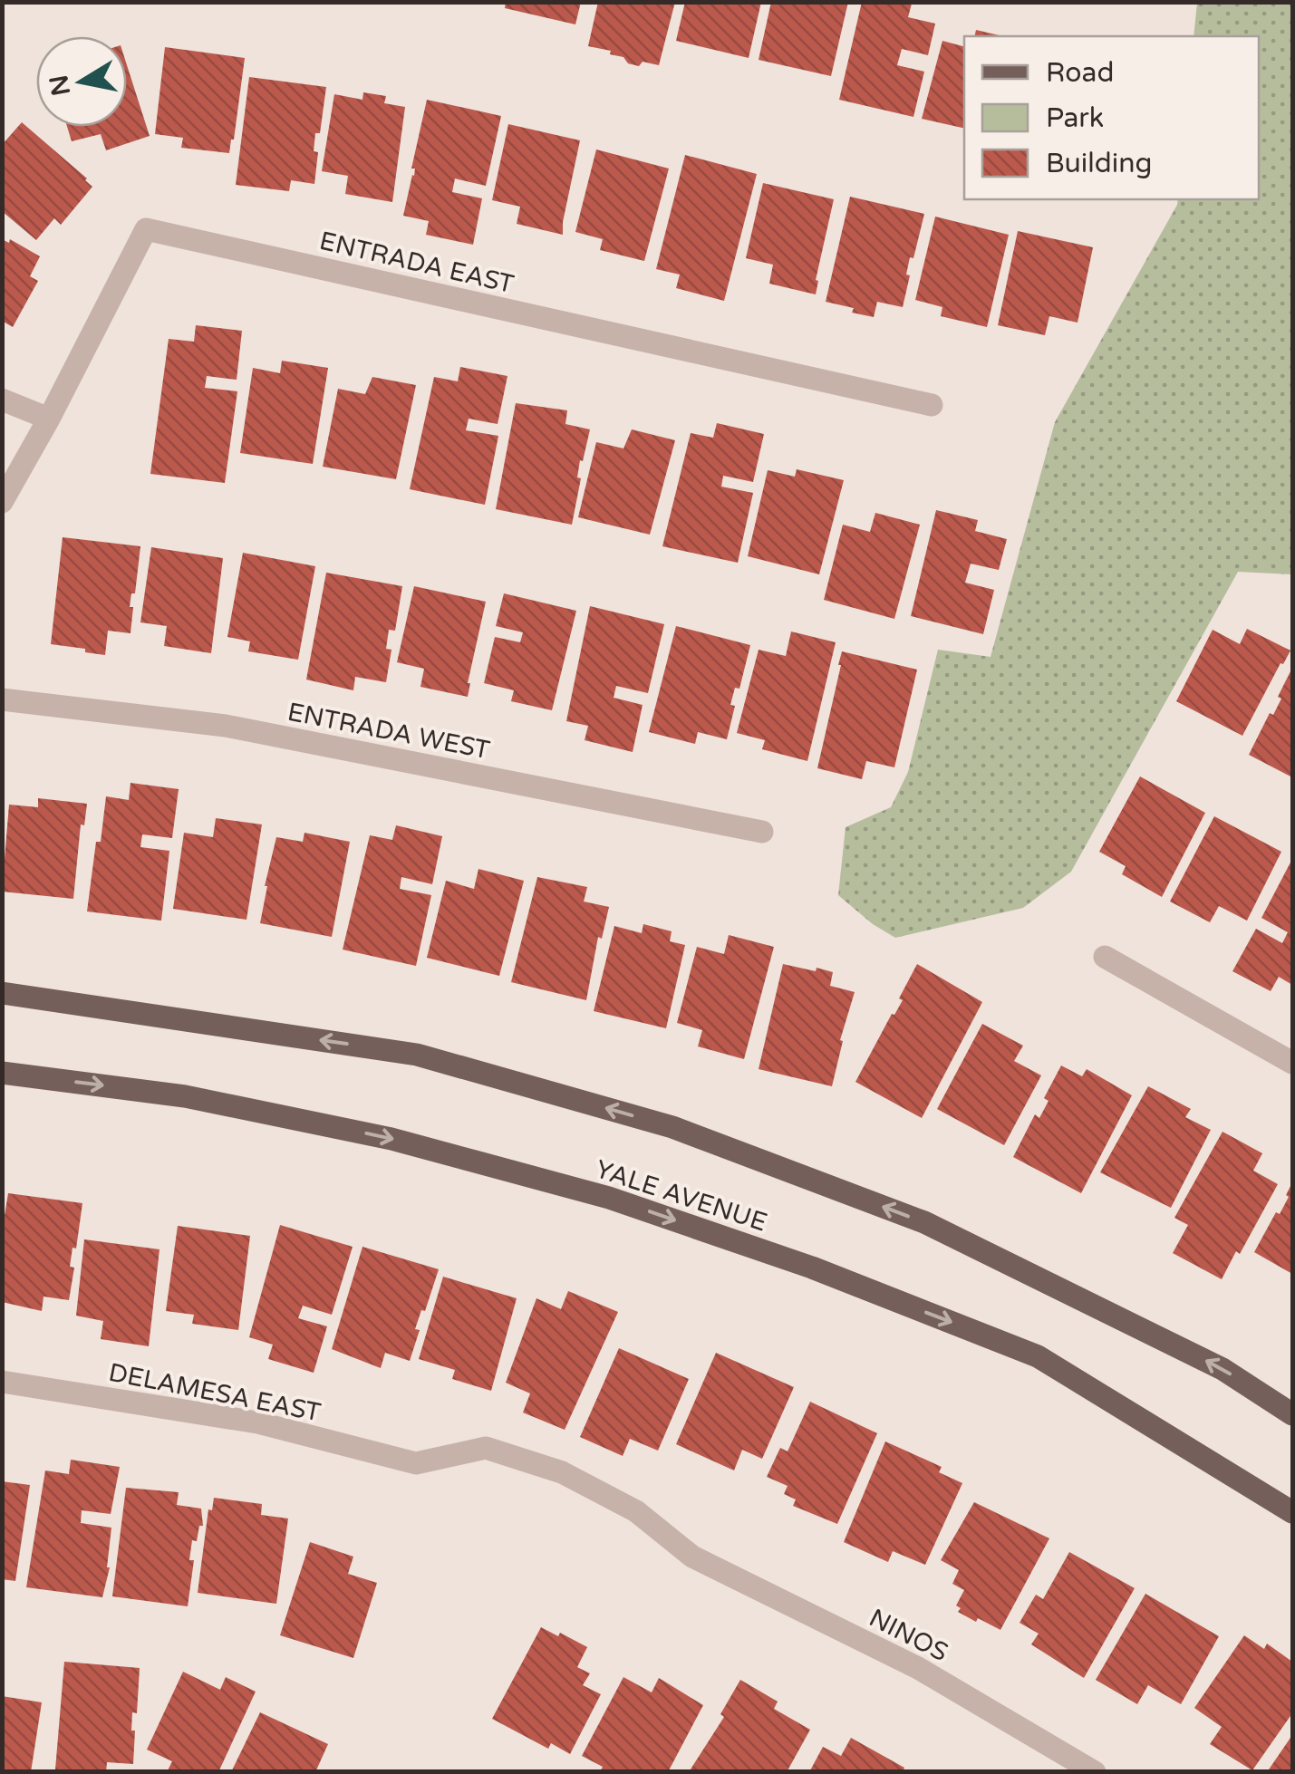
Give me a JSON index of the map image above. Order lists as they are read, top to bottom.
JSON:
{
  "streets": {
    "main road": ["YALE AVENUE"],
    "street": [
      "ENTRADA EAST",
      "ENTRADA WEST",
      "DELAMESA EAST",
      "NINOS"
    ]
  },
  "crossings": [
    ["DELAMESA EAST", "NINOS"]
  ],
  "legend": ["Road", "Park", "Building"],
  "north": "left"
}
